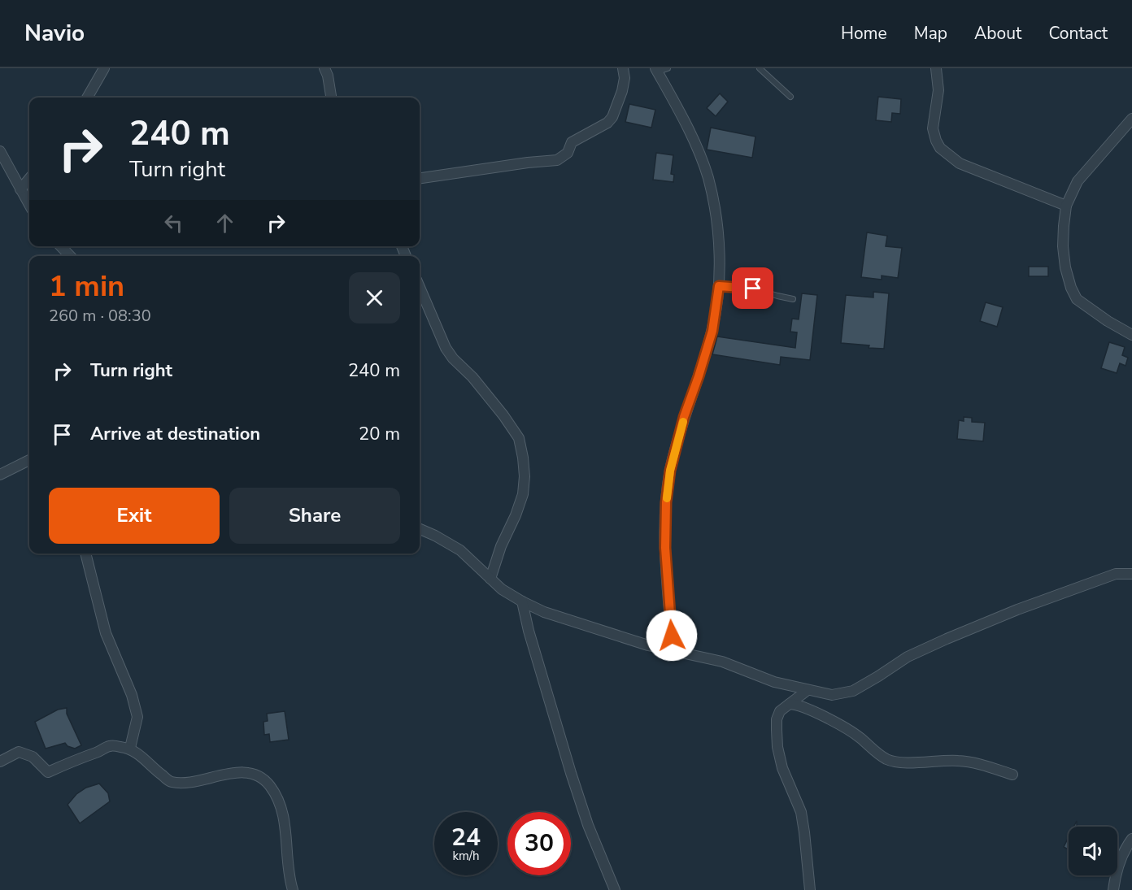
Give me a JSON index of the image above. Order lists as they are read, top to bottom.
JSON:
{
  "page": {
    "header": "Navio",
    "nav": [
      "Home",
      "Map",
      "About",
      "Contact"
    ],
    "turn": ["240 m", "Turn right"],
    "heading": ["1 min", "260 m · 08:30"],
    "list": [
      {
        "name": "Turn right",
        "value": "240 m"
      },
      {
        "name": "Arrive at destination",
        "value": "20 m"
      }
    ],
    "buttons": ["Exit", "Share"],
    "speed": "24 km/h",
    "limit": "30"
  }
}
